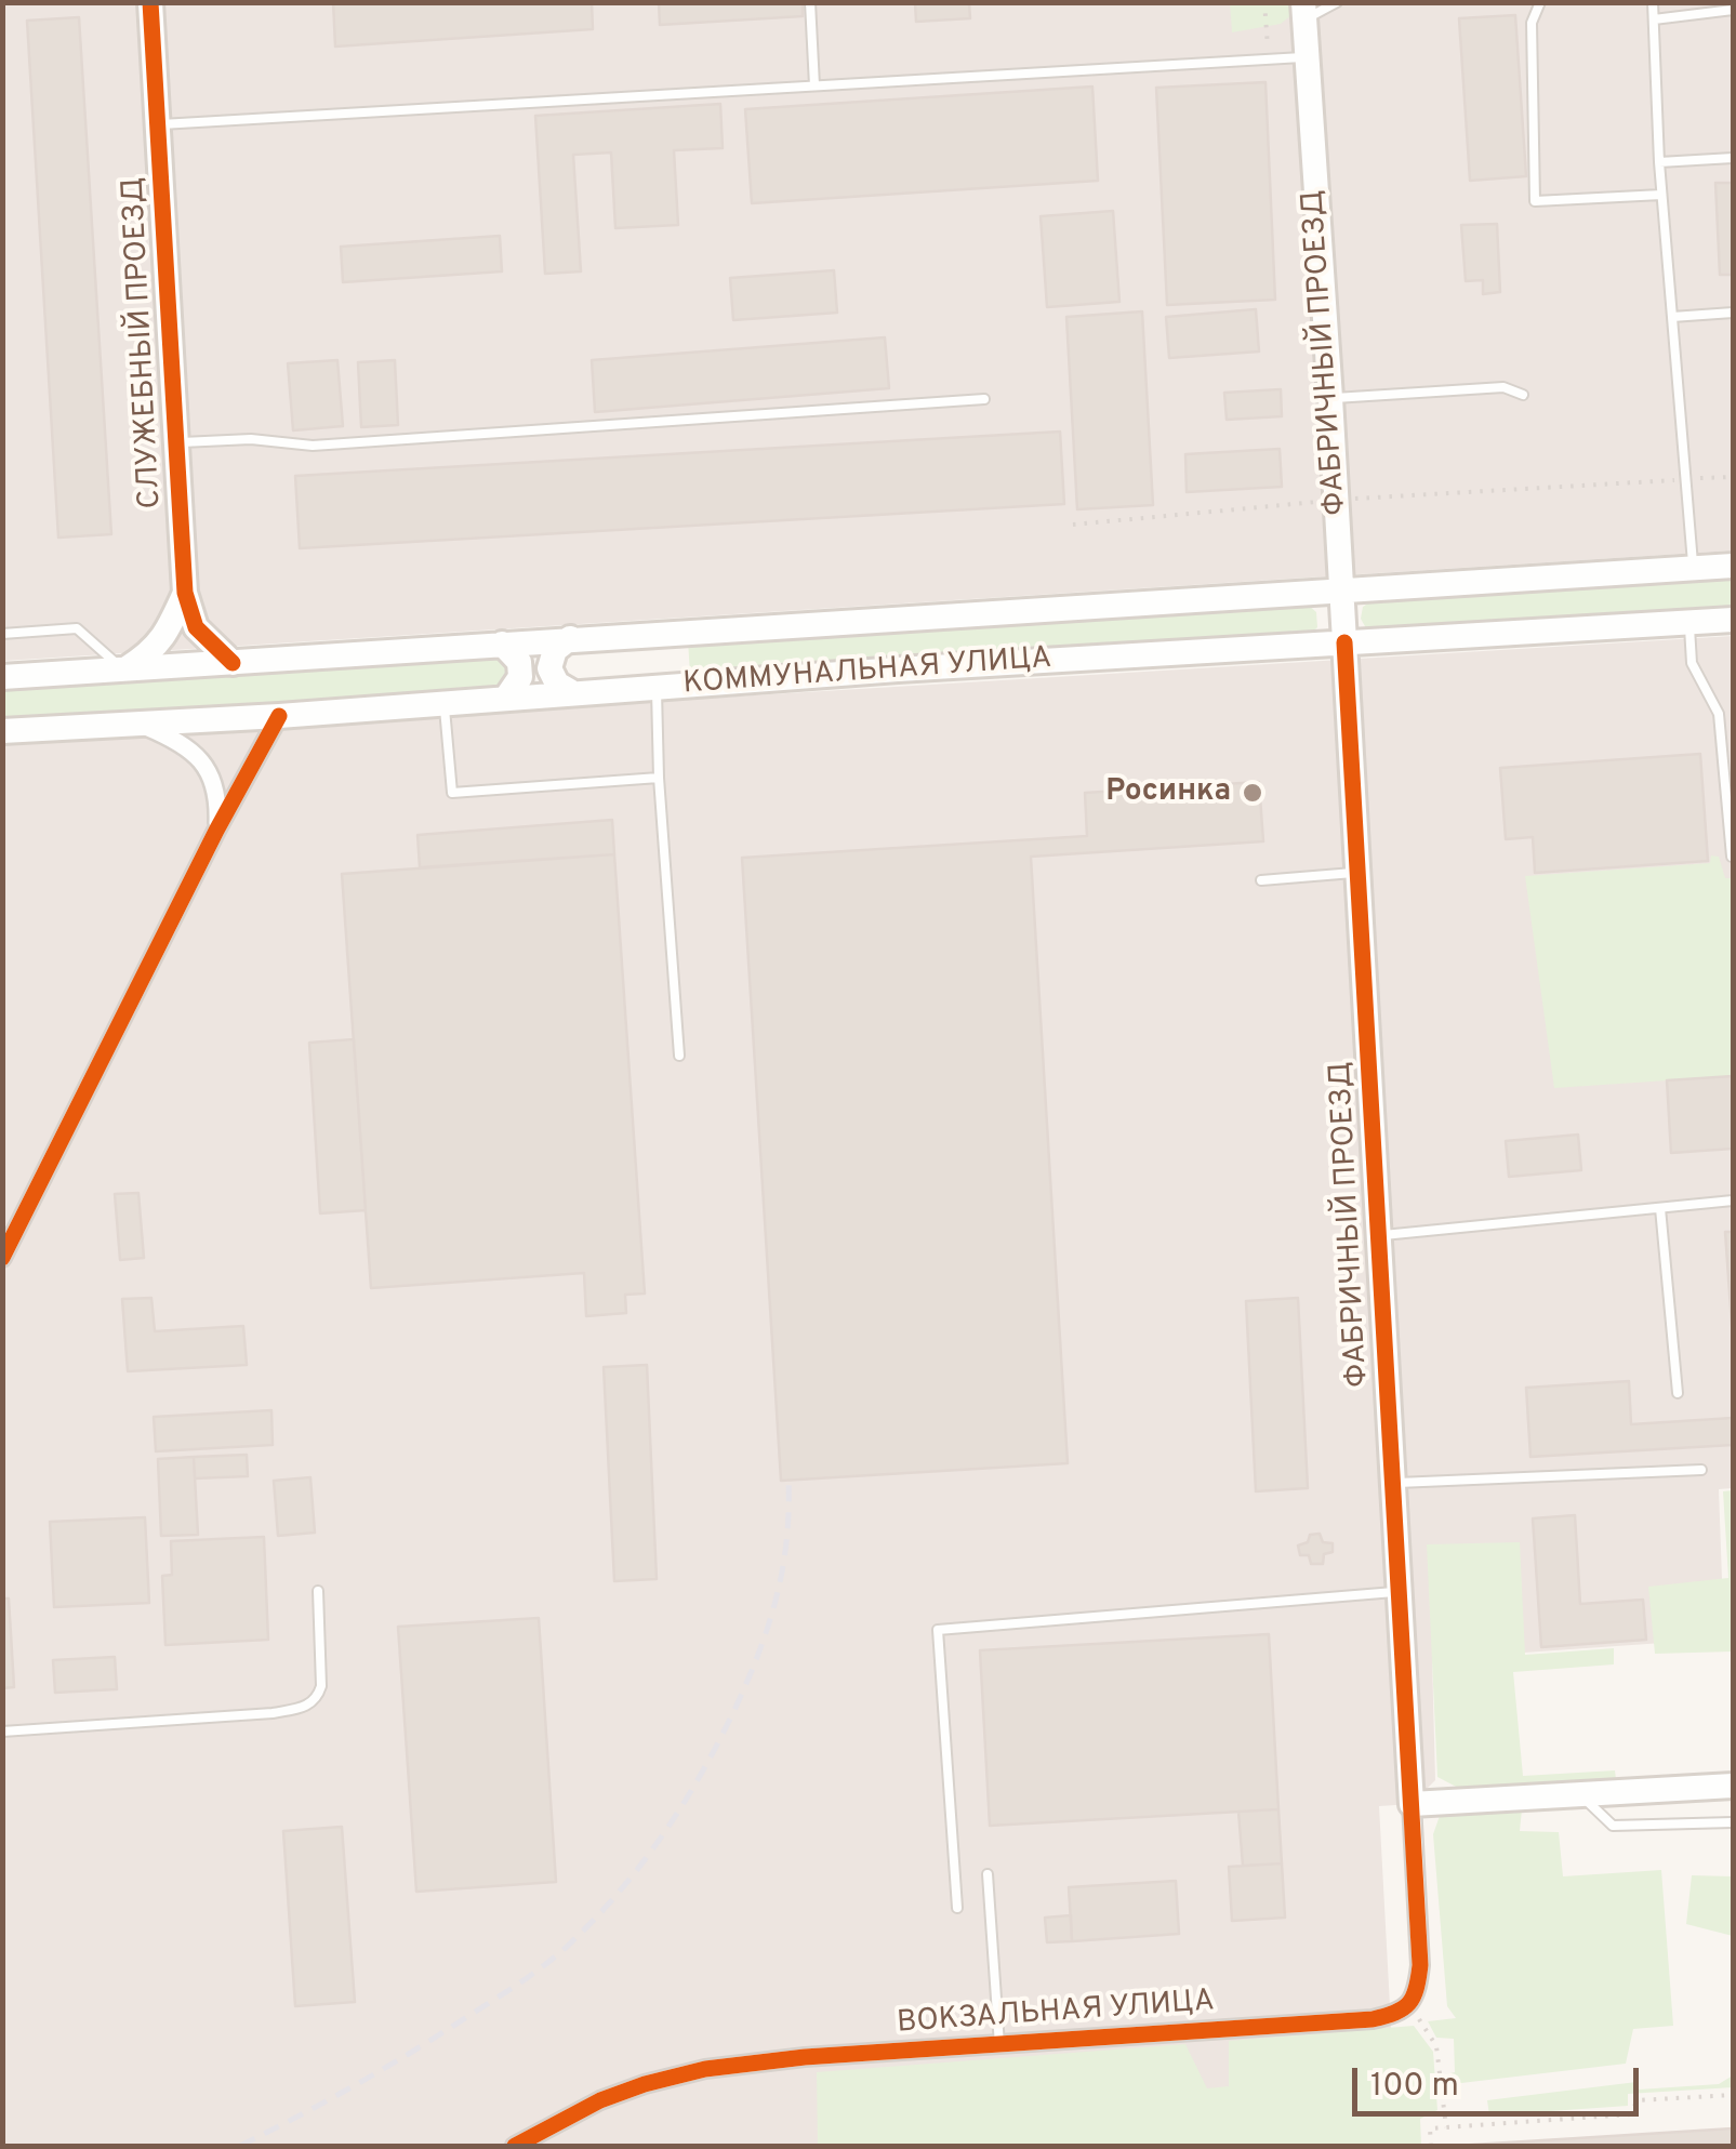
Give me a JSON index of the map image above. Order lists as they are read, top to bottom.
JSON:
{
  "streets": {
    "main road": ["СЛУЖЕБНЫЙ ПРОЕЗД", "ФАБРИЧНЫЙ ПРОЕЗД", "КОММУНАЛЬНАЯ УЛИЦА"],
    "street": ["ВОКЗАЛЬНАЯ УЛИЦА"]
  },
  "crossings": [
    ["СЛУЖЕБНЫЙ ПРОЕЗД", "КОММУНАЛЬНАЯ УЛИЦА"],
    ["ФАБРИЧНЫЙ ПРОЕЗД", "КОММУНАЛЬНАЯ УЛИЦА"]
  ],
  "places": ["Росинка"],
  "scale_bar": "100 m"
}
